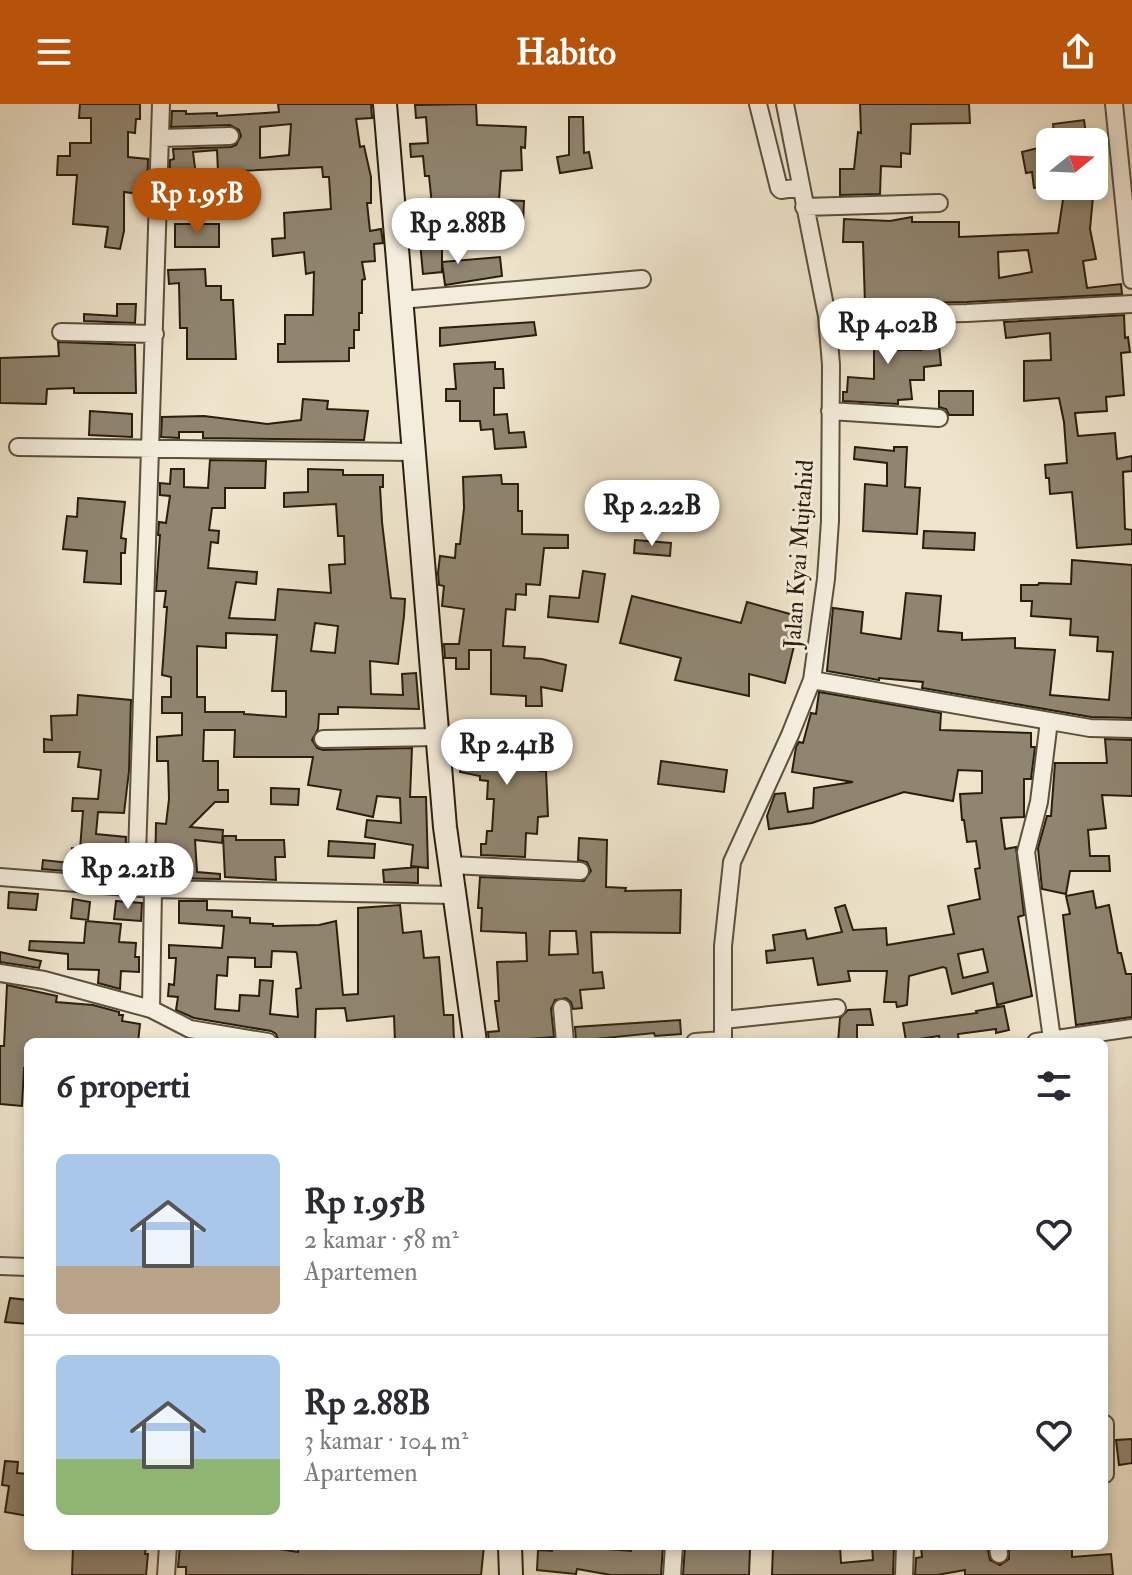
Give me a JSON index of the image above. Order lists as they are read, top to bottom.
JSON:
{
  "streets": {
    "street": ["Jalan Kyai Mujtahid"]
  },
  "north": "right",
  "page": {
    "header": "Habito",
    "price": [
      "Rp 1.95B",
      "Rp 2.88B",
      "Rp 4.02B",
      "Rp 2.22B",
      "Rp 2.41B",
      "Rp 2.21B"
    ],
    "heading": "6 properti",
    "list": [
      {
        "name": "Rp 1.95B",
        "note": "2 kamar · 58 m² · Apartemen"
      },
      {
        "name": "Rp 2.88B",
        "note": "3 kamar · 104 m² · Apartemen"
      }
    ]
  }
}
